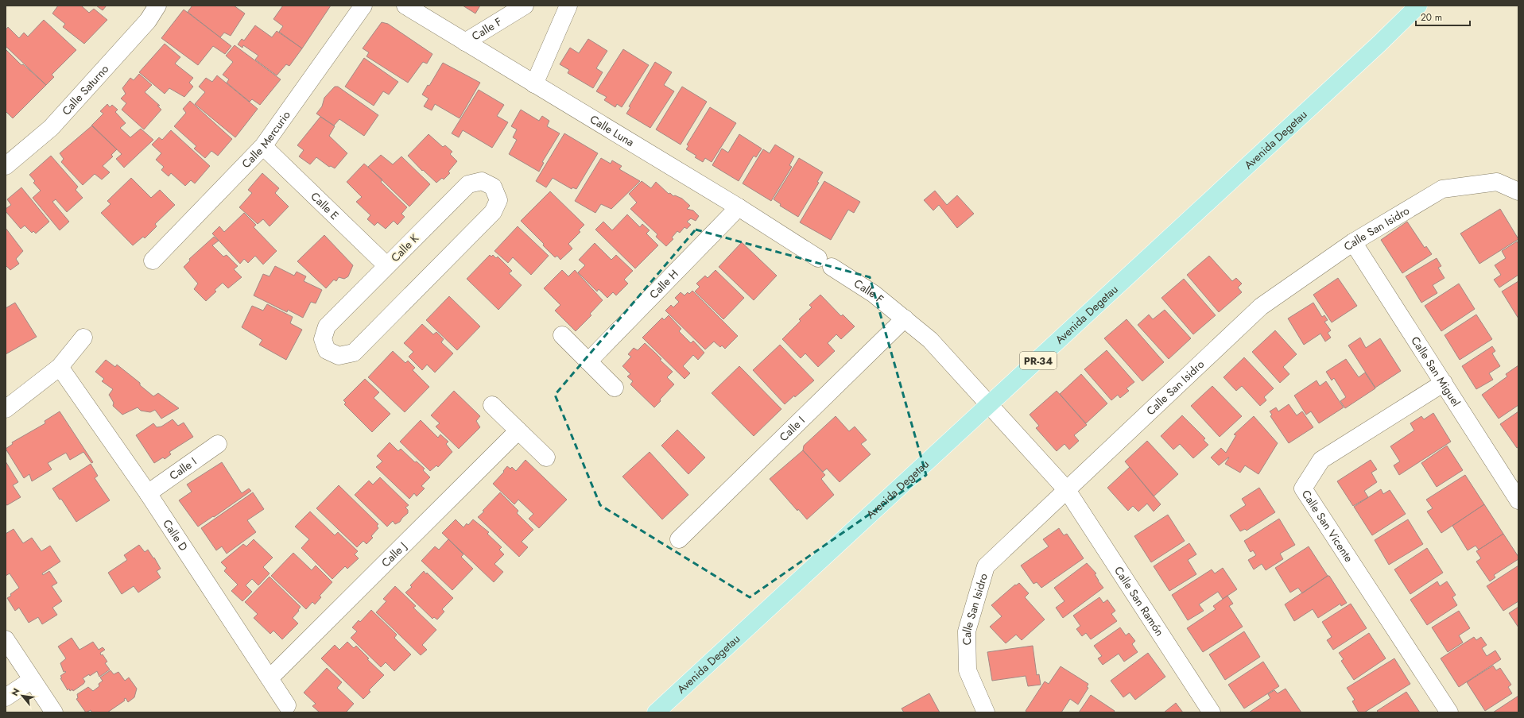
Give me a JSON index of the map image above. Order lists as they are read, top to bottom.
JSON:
{
  "streets": {
    "main road": ["Avenida Degetau", "PR-34"],
    "street": [
      "Calle F",
      "Calle Saturno",
      "Calle Luna",
      "Calle Mercurio",
      "Calle E",
      "Calle San Isidro",
      "Calle K",
      "Calle H",
      "Calle San Miguel",
      "Calle I",
      "Calle San Vicente",
      "Calle D",
      "Calle J",
      "Calle San Ramón"
    ]
  },
  "crossings": [
    ["Calle F", "Calle Luna"],
    ["Calle F", "Avenida Degetau"],
    ["Calle F", "Calle I"],
    ["Calle F", "Calle San Ramón"],
    ["Calle Luna", "Calle H"],
    ["Calle Mercurio", "Calle E"],
    ["Avenida Degetau", "Calle San Ramón"],
    ["Calle E", "Calle K"],
    ["Calle San Isidro", "Calle San Miguel"],
    ["Calle San Isidro", "Calle San Ramón"],
    ["Calle San Miguel", "Calle San Vicente"],
    ["Calle I", "Calle D"],
    ["Calle D", "Calle J"]
  ],
  "scale_bar": "20 m",
  "north": "top left"
}
